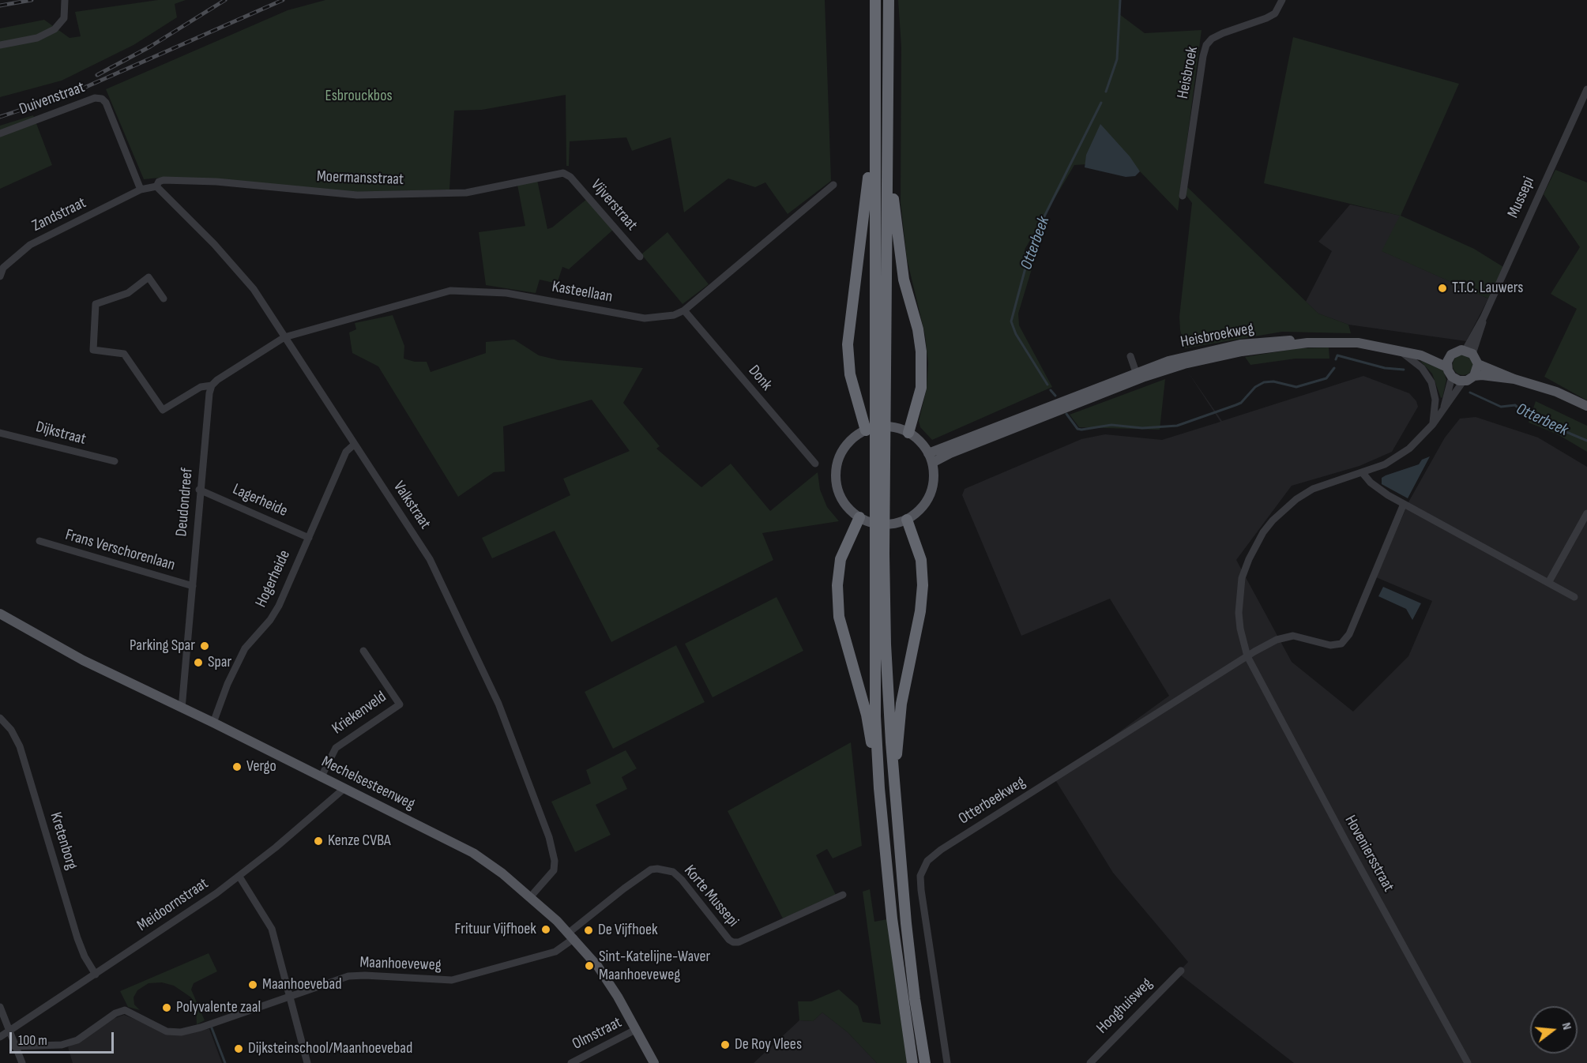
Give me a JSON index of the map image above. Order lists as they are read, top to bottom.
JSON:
{
  "streets": {
    "main road": ["Heisbroekweg", "Mechelsesteenweg"],
    "street": [
      "Heisbroek",
      "Duivenstraat",
      "Moermansstraat",
      "Mussepi",
      "Vijverstraat",
      "Zandstraat",
      "Kasteellaan",
      "Donk",
      "Dijkstraat",
      "Lagerheide",
      "Deudondreef",
      "Valkstraat",
      "Frans Verschorenlaan",
      "Hogerheide",
      "Kriekenveld",
      "Otterbeekweg",
      "Kretenborg",
      "Hoveniersstraat",
      "Korte Mussepi",
      "Meidoornstraat",
      "Maanhoeveweg",
      "Hooghuisweg",
      "Olmstraat"
    ]
  },
  "crossings": [
    ["Duivenstraat", "Zandstraat"],
    ["Moermansstraat", "Vijverstraat"],
    ["Moermansstraat", "Valkstraat"],
    ["Mussepi", "Heisbroekweg"],
    ["Mussepi", "Hoveniersstraat"],
    ["Kasteellaan", "Donk"],
    ["Kasteellaan", "Valkstraat"],
    ["Heisbroekweg", "Hoveniersstraat"],
    ["Lagerheide", "Deudondreef"],
    ["Lagerheide", "Hogerheide"],
    ["Deudondreef", "Frans Verschorenlaan"],
    ["Deudondreef", "Mechelsesteenweg"],
    ["Valkstraat", "Hogerheide"],
    ["Valkstraat", "Mechelsesteenweg"],
    ["Hogerheide", "Mechelsesteenweg"],
    ["Kriekenveld", "Mechelsesteenweg"],
    ["Mechelsesteenweg", "Korte Mussepi"],
    ["Mechelsesteenweg", "Meidoornstraat"],
    ["Mechelsesteenweg", "Maanhoeveweg"],
    ["Mechelsesteenweg", "Olmstraat"],
    ["Otterbeekweg", "Hoveniersstraat"],
    ["Kretenborg", "Meidoornstraat"],
    ["Korte Mussepi", "Maanhoeveweg"]
  ],
  "water": ["Otterbeek"],
  "parks": ["Esbrouckbos"],
  "places": [
    "T.T.C. Lauwers",
    "Parking Spar",
    "Spar",
    "Vergo",
    "Kenze CVBA",
    "Frituur Vijfhoek",
    "De Vijfhoek",
    "Sint-Katelijne-Waver Maanhoeveweg",
    "Maanhoevebad",
    "Polyvalente zaal",
    "De Roy Vlees",
    "Dijksteinschool/Maanhoevebad"
  ],
  "scale_bar": "100 m",
  "north": "right"
}
